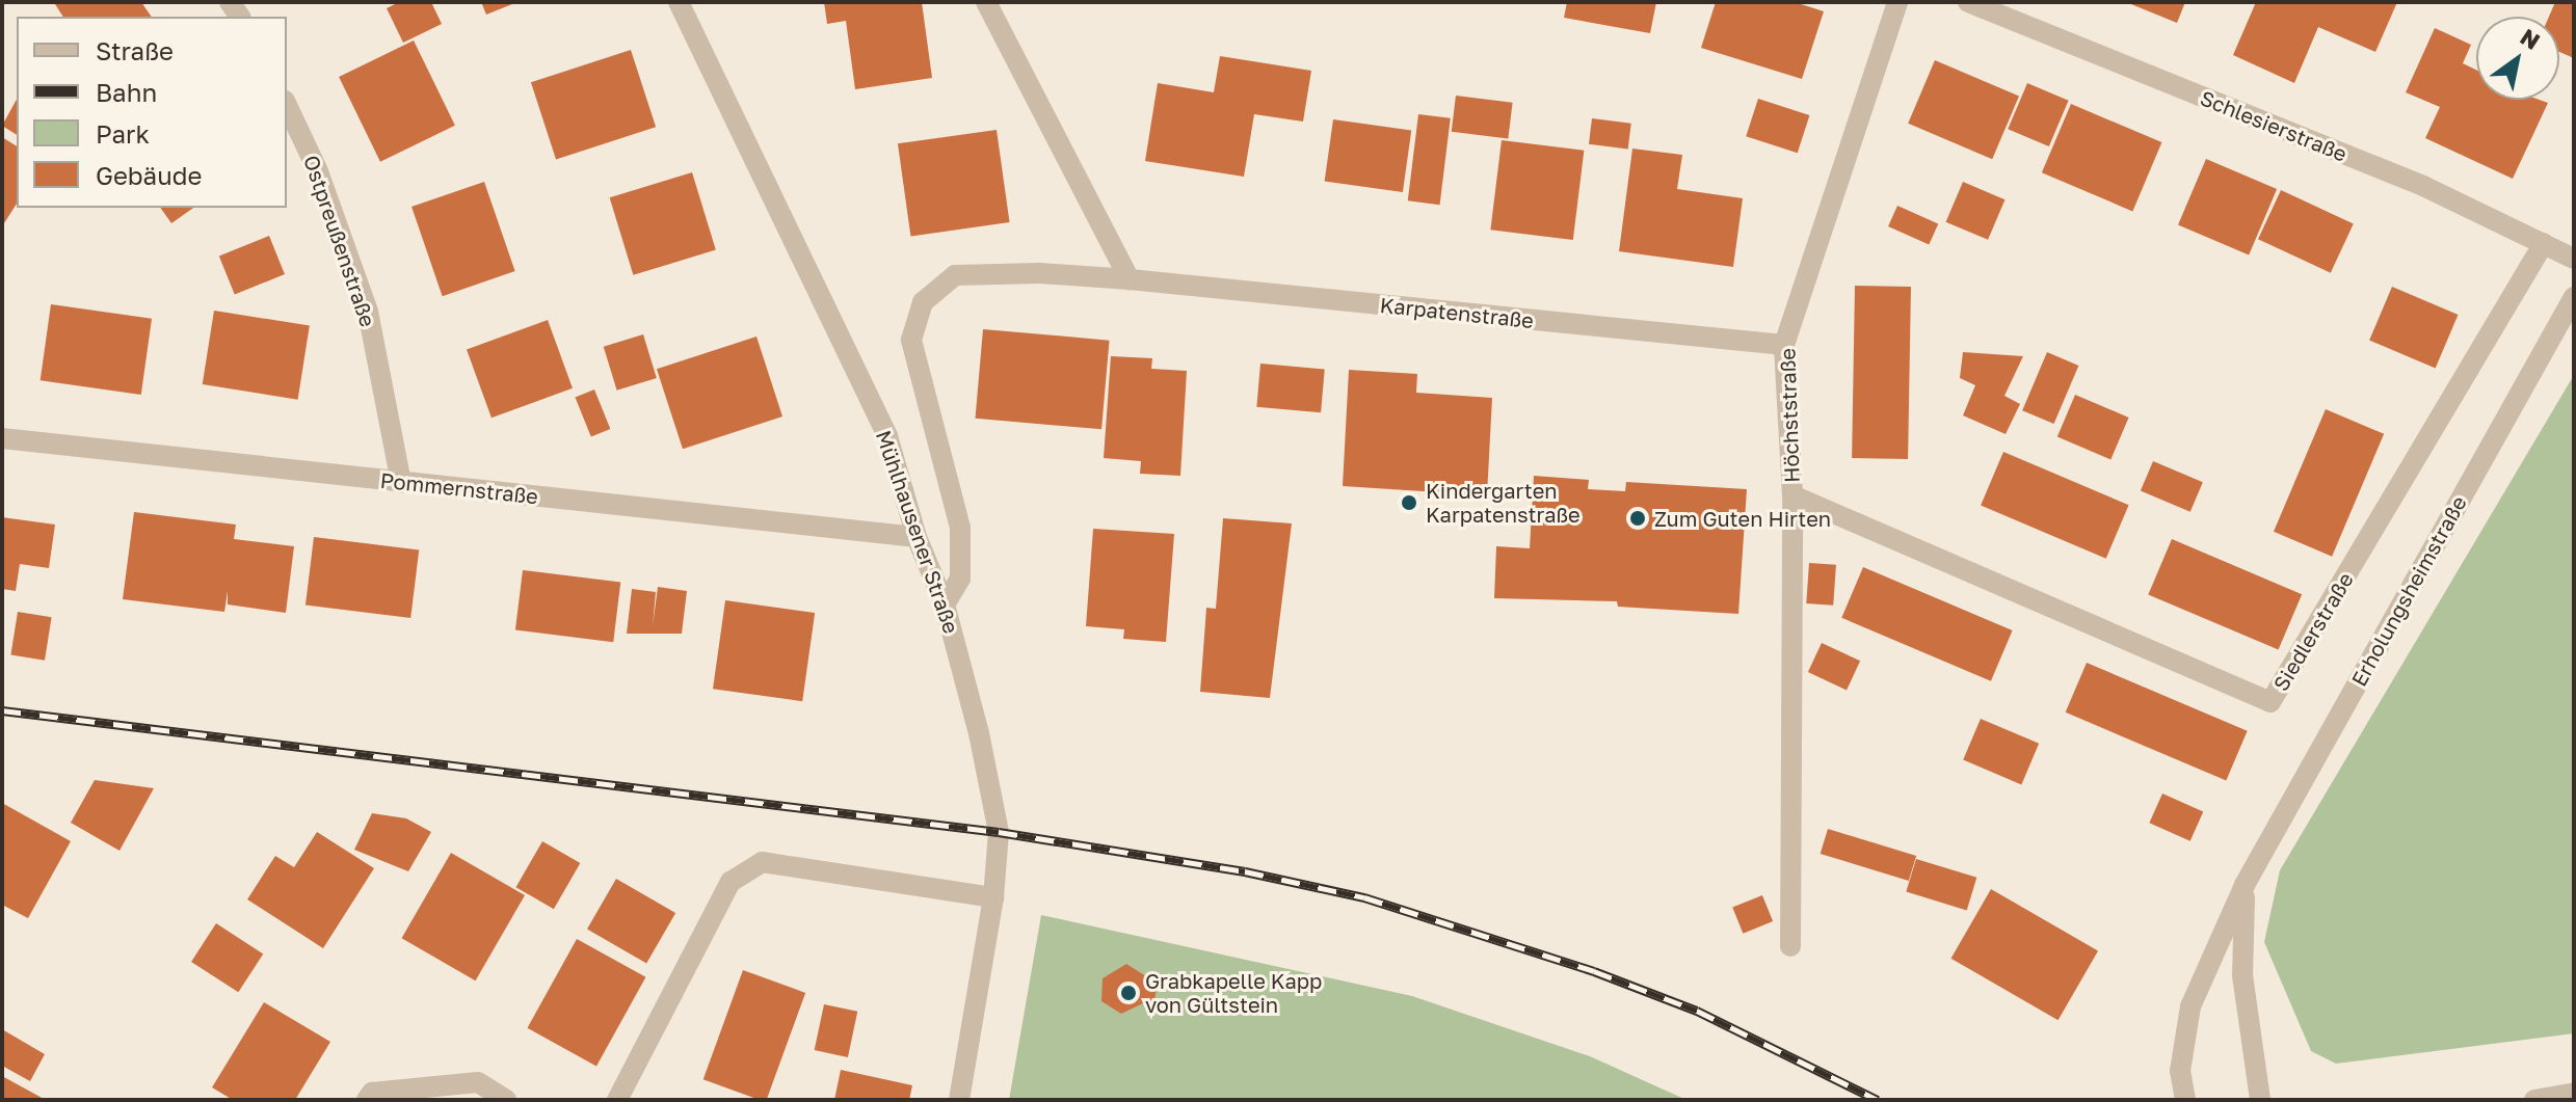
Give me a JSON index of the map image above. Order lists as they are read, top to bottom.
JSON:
{
  "streets": {
    "street": [
      "Schlesierstraße",
      "Ostpreußenstraße",
      "Karpatenstraße",
      "Höchststraße",
      "Pommernstraße",
      "Mühlhausener Straße",
      "Erholungsheimstraße",
      "Siedlerstraße"
    ]
  },
  "crossings": [
    ["Schlesierstraße", "Siedlerstraße"],
    ["Ostpreußenstraße", "Pommernstraße"],
    ["Karpatenstraße", "Höchststraße"],
    ["Karpatenstraße", "Mühlhausener Straße"],
    ["Höchststraße", "Siedlerstraße"],
    ["Pommernstraße", "Mühlhausener Straße"]
  ],
  "places": ["Kindergarten Karpatenstraße", "Zum Guten Hirten", "Grabkapelle Kapp von Gültstein"],
  "legend": [
    "Straße",
    "Bahn",
    "Park",
    "Gebäude"
  ],
  "north": "top right"
}
